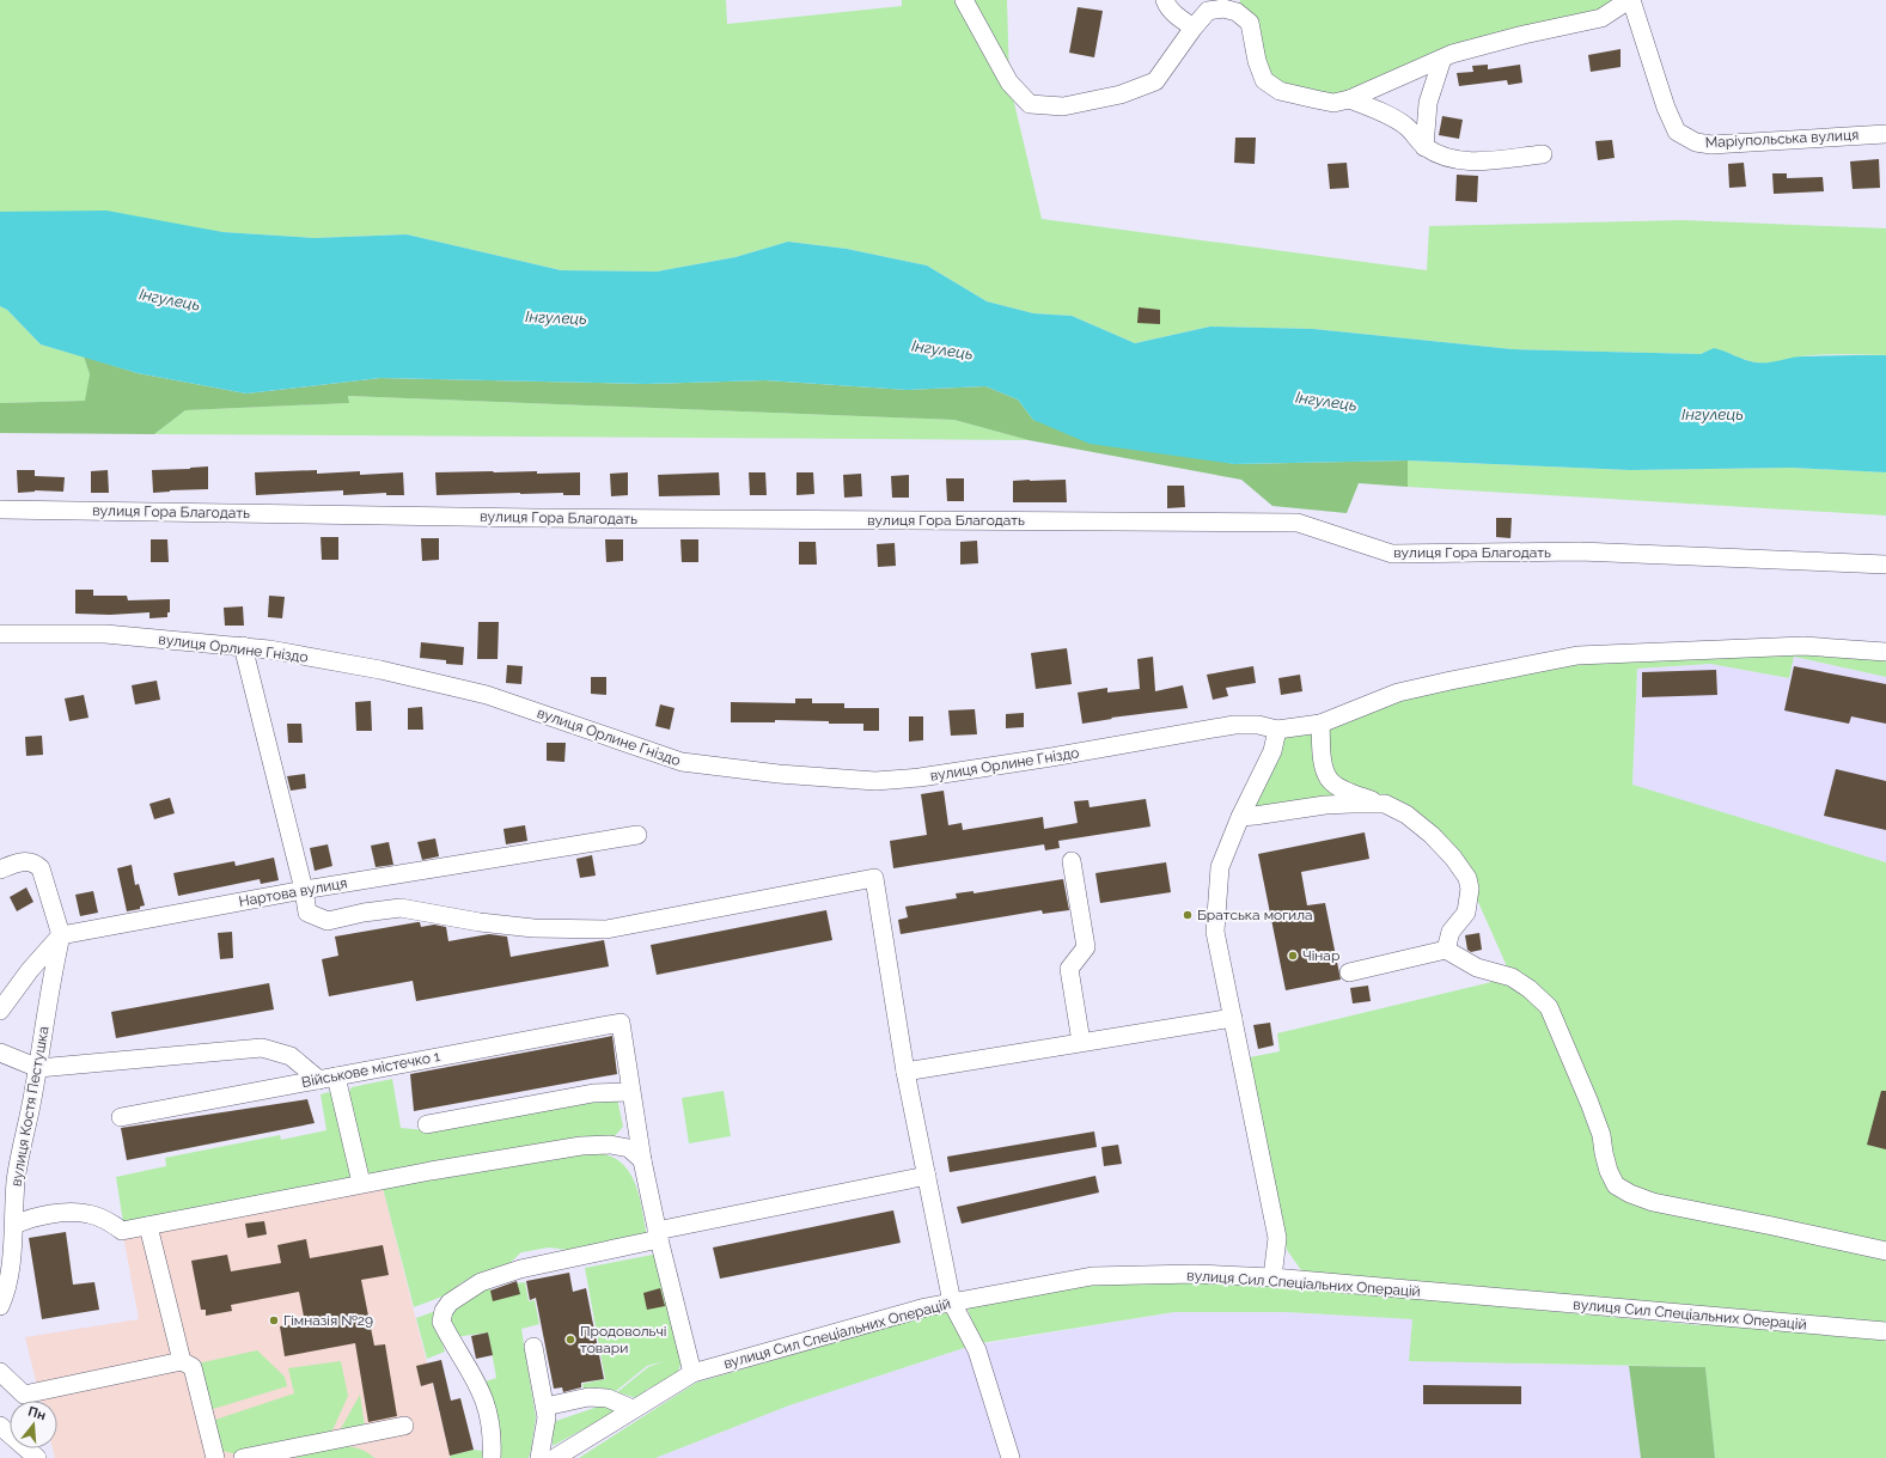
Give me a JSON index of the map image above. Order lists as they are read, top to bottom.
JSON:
{
  "streets": {
    "street": [
      "Маріупольська вулиця",
      "вулиця Гора Благодать",
      "вулиця Орлине Гніздо",
      "Нартова вулиця",
      "Військове містечко 1",
      "вулиця Костя Пестушка",
      "вулиця Сил Спеціальних Операцій"
    ]
  },
  "crossings": [
    ["Нартова вулиця", "вулиця Костя Пестушка"]
  ],
  "water": ["Інгулець"],
  "places": [
    "Братська могила",
    "Чінар",
    "Гімназія №29",
    "Продовольчі товари"
  ],
  "north": "top"
}
